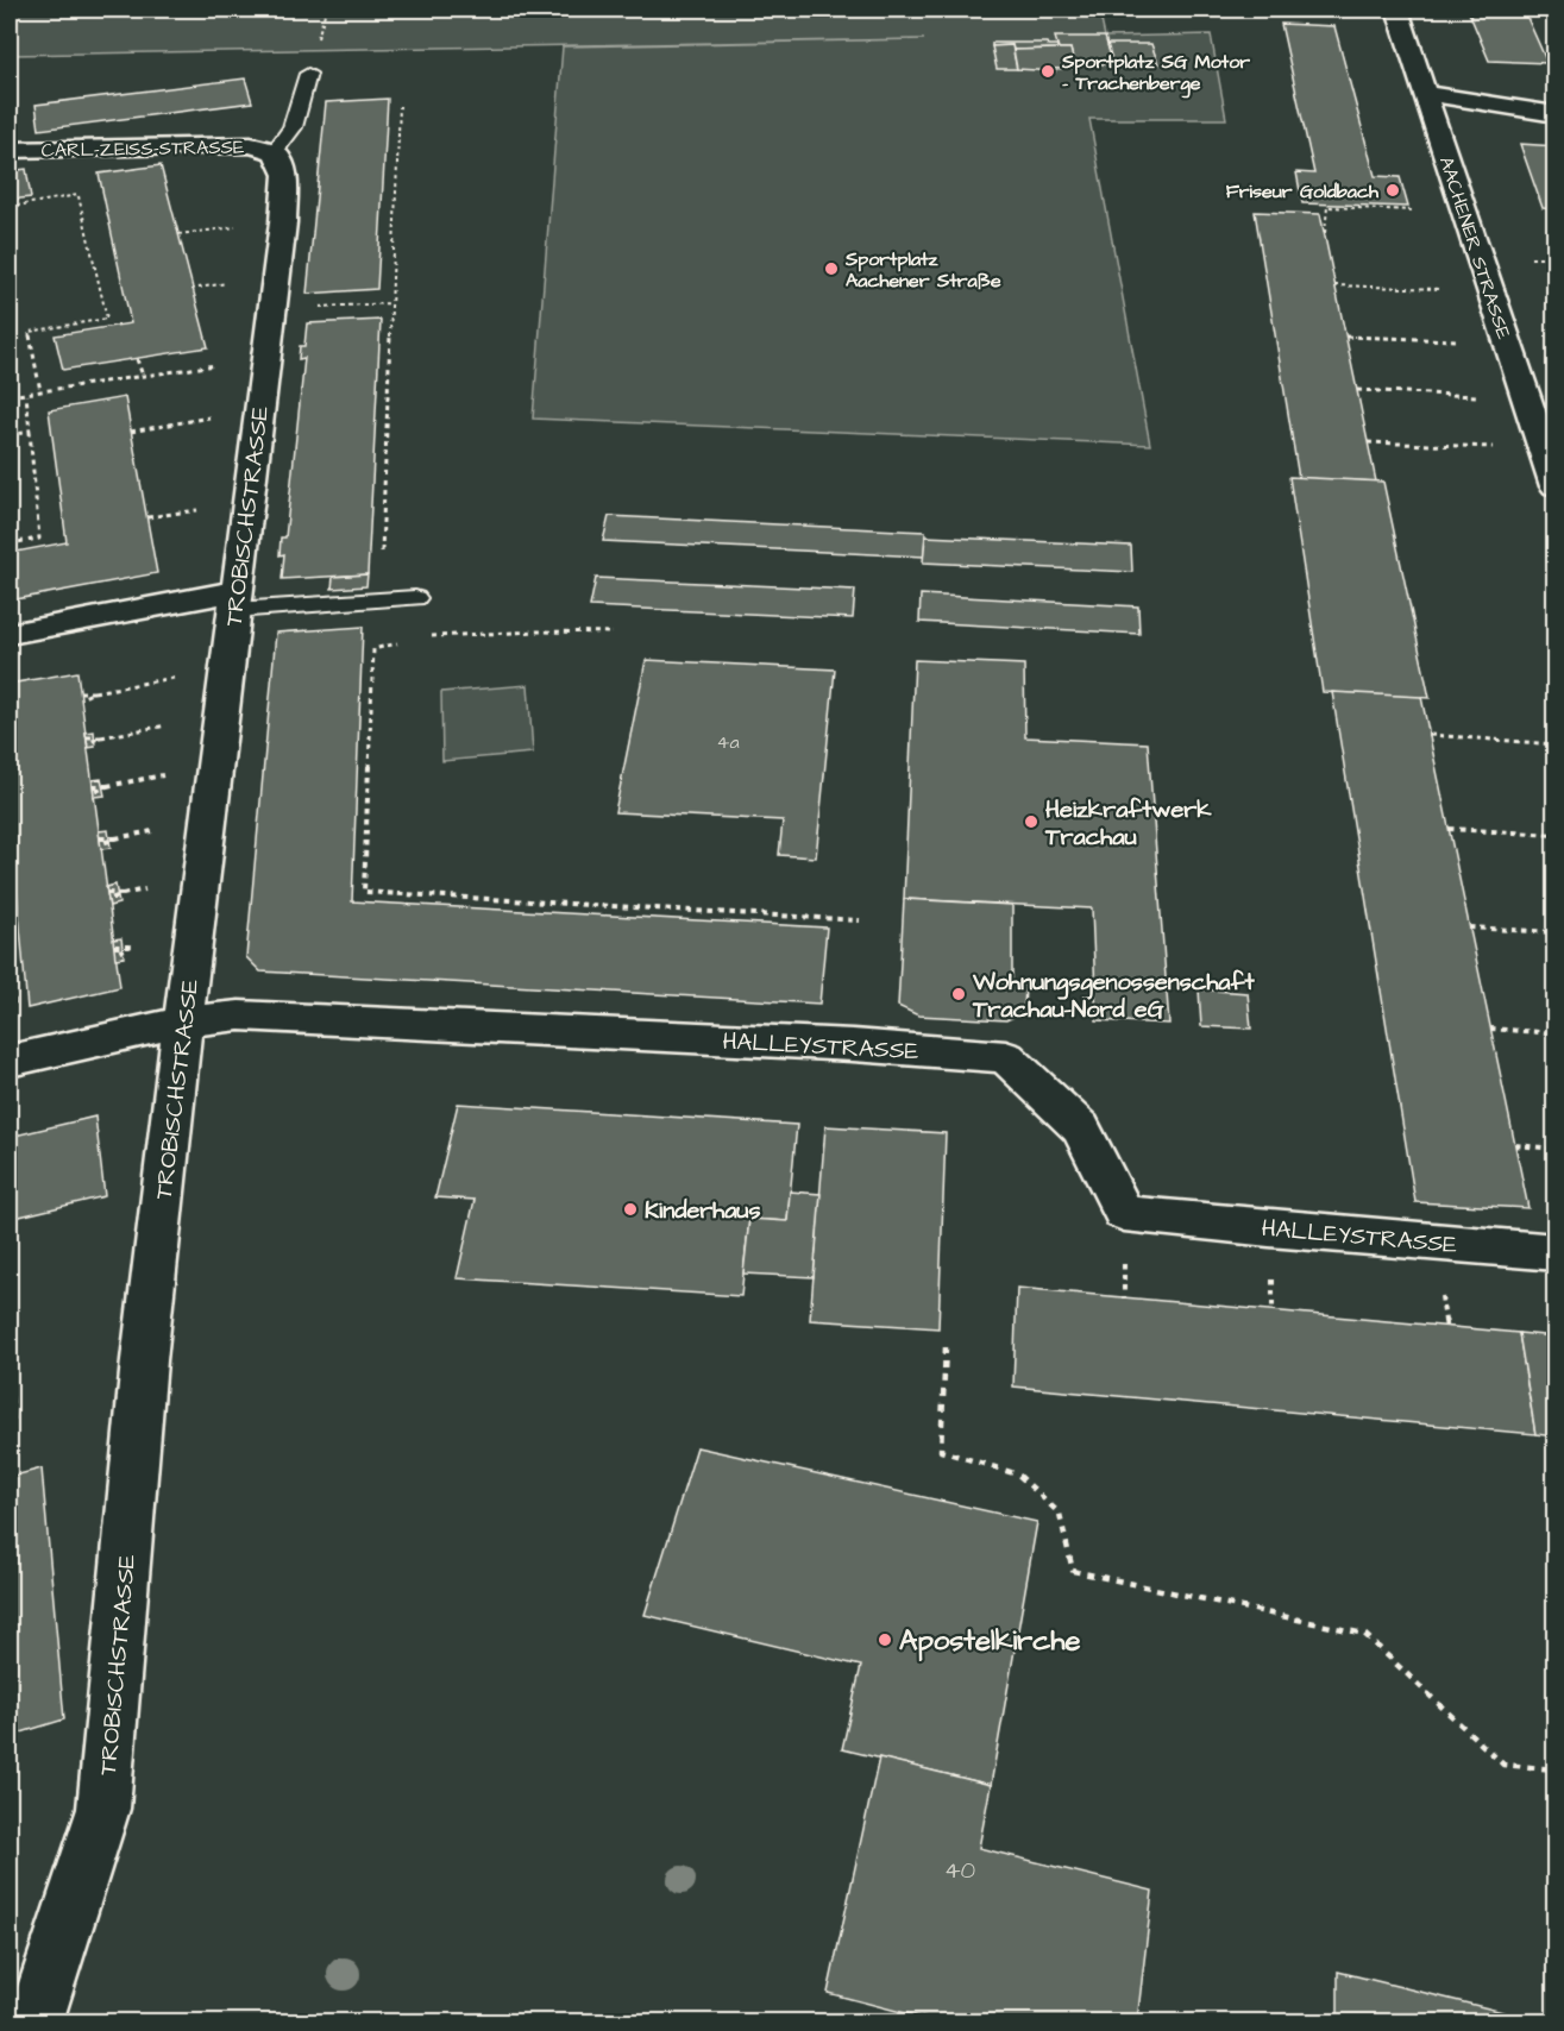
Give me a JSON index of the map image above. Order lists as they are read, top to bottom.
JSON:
{
  "streets": {
    "street": [
      "CARL-ZEISS-STRASSE",
      "AACHENER STRASSE",
      "TROBISCHSTRASSE",
      "HALLEYSTRASSE"
    ]
  },
  "crossings": [
    ["CARL-ZEISS-STRASSE", "TROBISCHSTRASSE"],
    ["TROBISCHSTRASSE", "HALLEYSTRASSE"]
  ],
  "places": [
    "Sportplatz SG Motor - Trachenberge",
    "Friseur Goldbach",
    "Sportplatz Aachener Straße",
    "Heizkraftwerk Trachau",
    "Wohnungsgenossenschaft Trachau-Nord eG",
    "Kinderhaus",
    "Apostelkirche"
  ],
  "house_numbers": ["4a", "40"]
}
